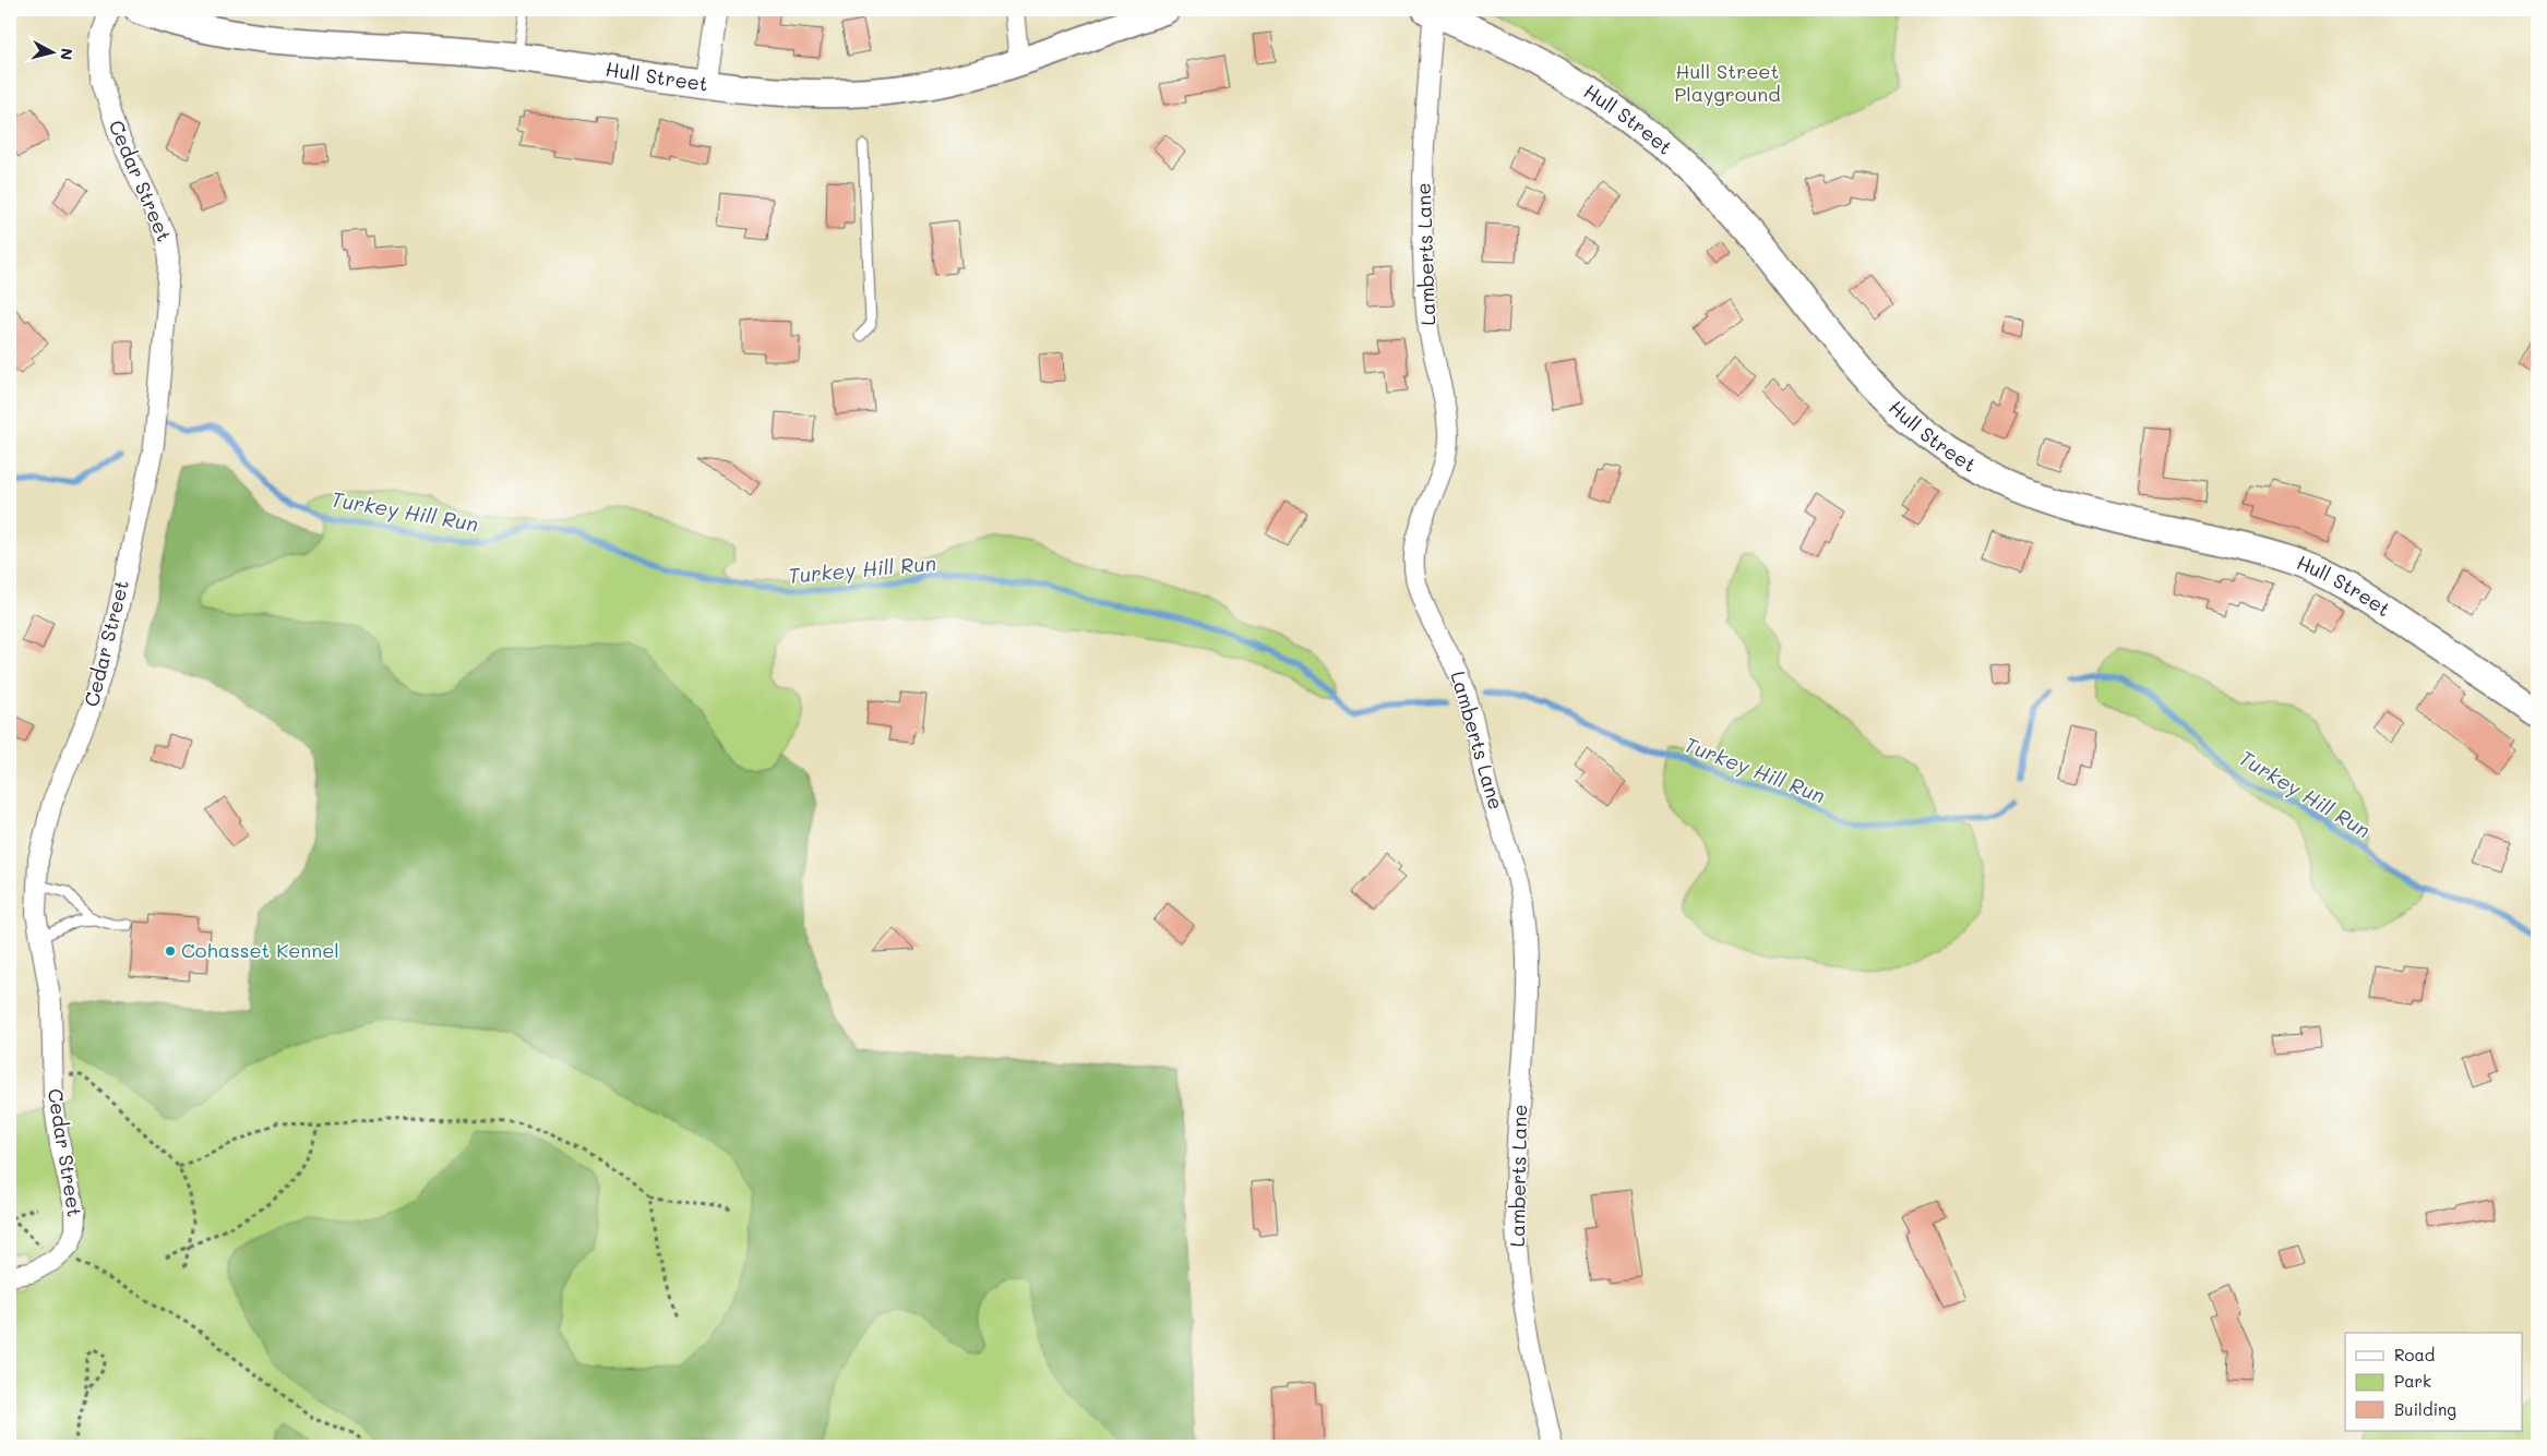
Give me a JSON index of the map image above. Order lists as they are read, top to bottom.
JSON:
{
  "streets": {
    "main road": ["Hull Street"],
    "street": ["Cedar Street", "Lamberts Lane"]
  },
  "crossings": [
    ["Hull Street", "Lamberts Lane"]
  ],
  "water": ["Turkey Hill Run"],
  "parks": ["Hull Street Playground"],
  "places": ["Cohasset Kennel"],
  "legend": ["Road", "Park", "Building"],
  "north": "right"
}
